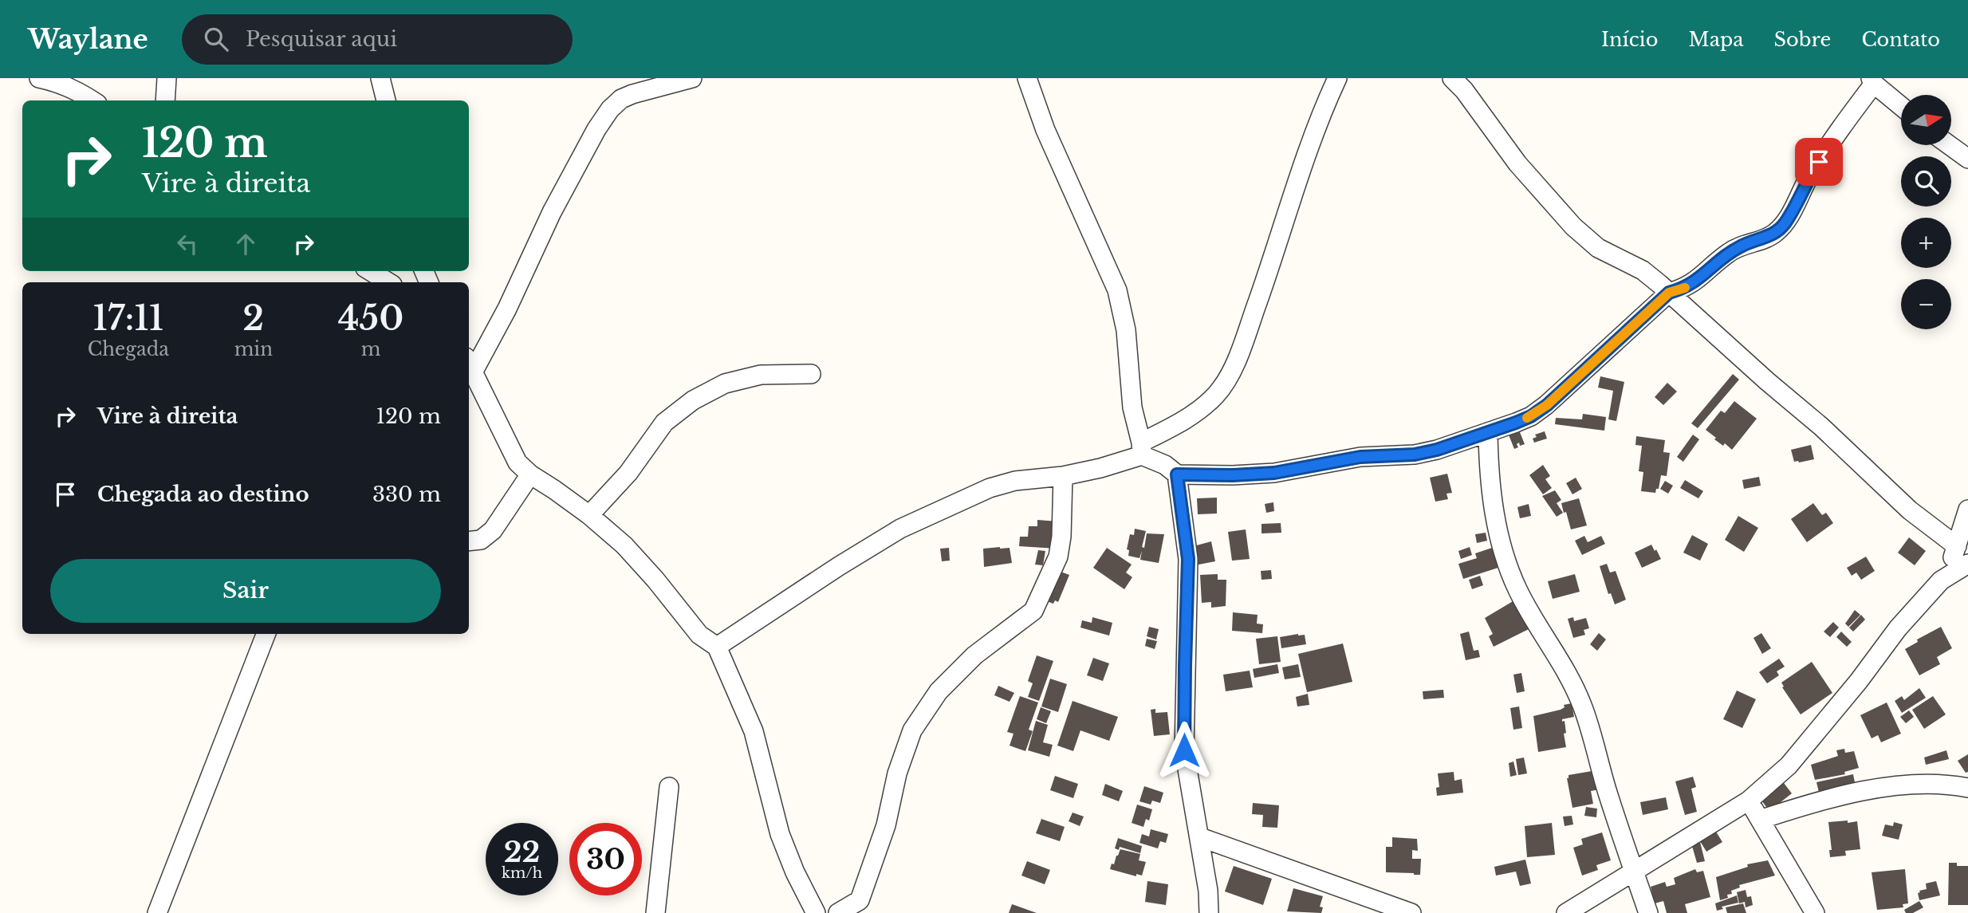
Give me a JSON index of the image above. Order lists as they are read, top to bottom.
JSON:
{
  "north": "right",
  "page": {
    "header": "Waylane",
    "search": "Pesquisar aqui",
    "nav": [
      "Início",
      "Mapa",
      "Sobre",
      "Contato"
    ],
    "map_buttons": ["+", "−"],
    "turn": ["120 m", "Vire à direita"],
    "eta": [
      "17:11",
      "Chegada",
      "2",
      "min",
      "450",
      "m"
    ],
    "list": [
      {
        "name": "Vire à direita",
        "value": "120 m"
      },
      {
        "name": "Chegada ao destino",
        "value": "330 m"
      }
    ],
    "buttons": "Sair",
    "speed": "22 km/h",
    "limit": "30"
  }
}
